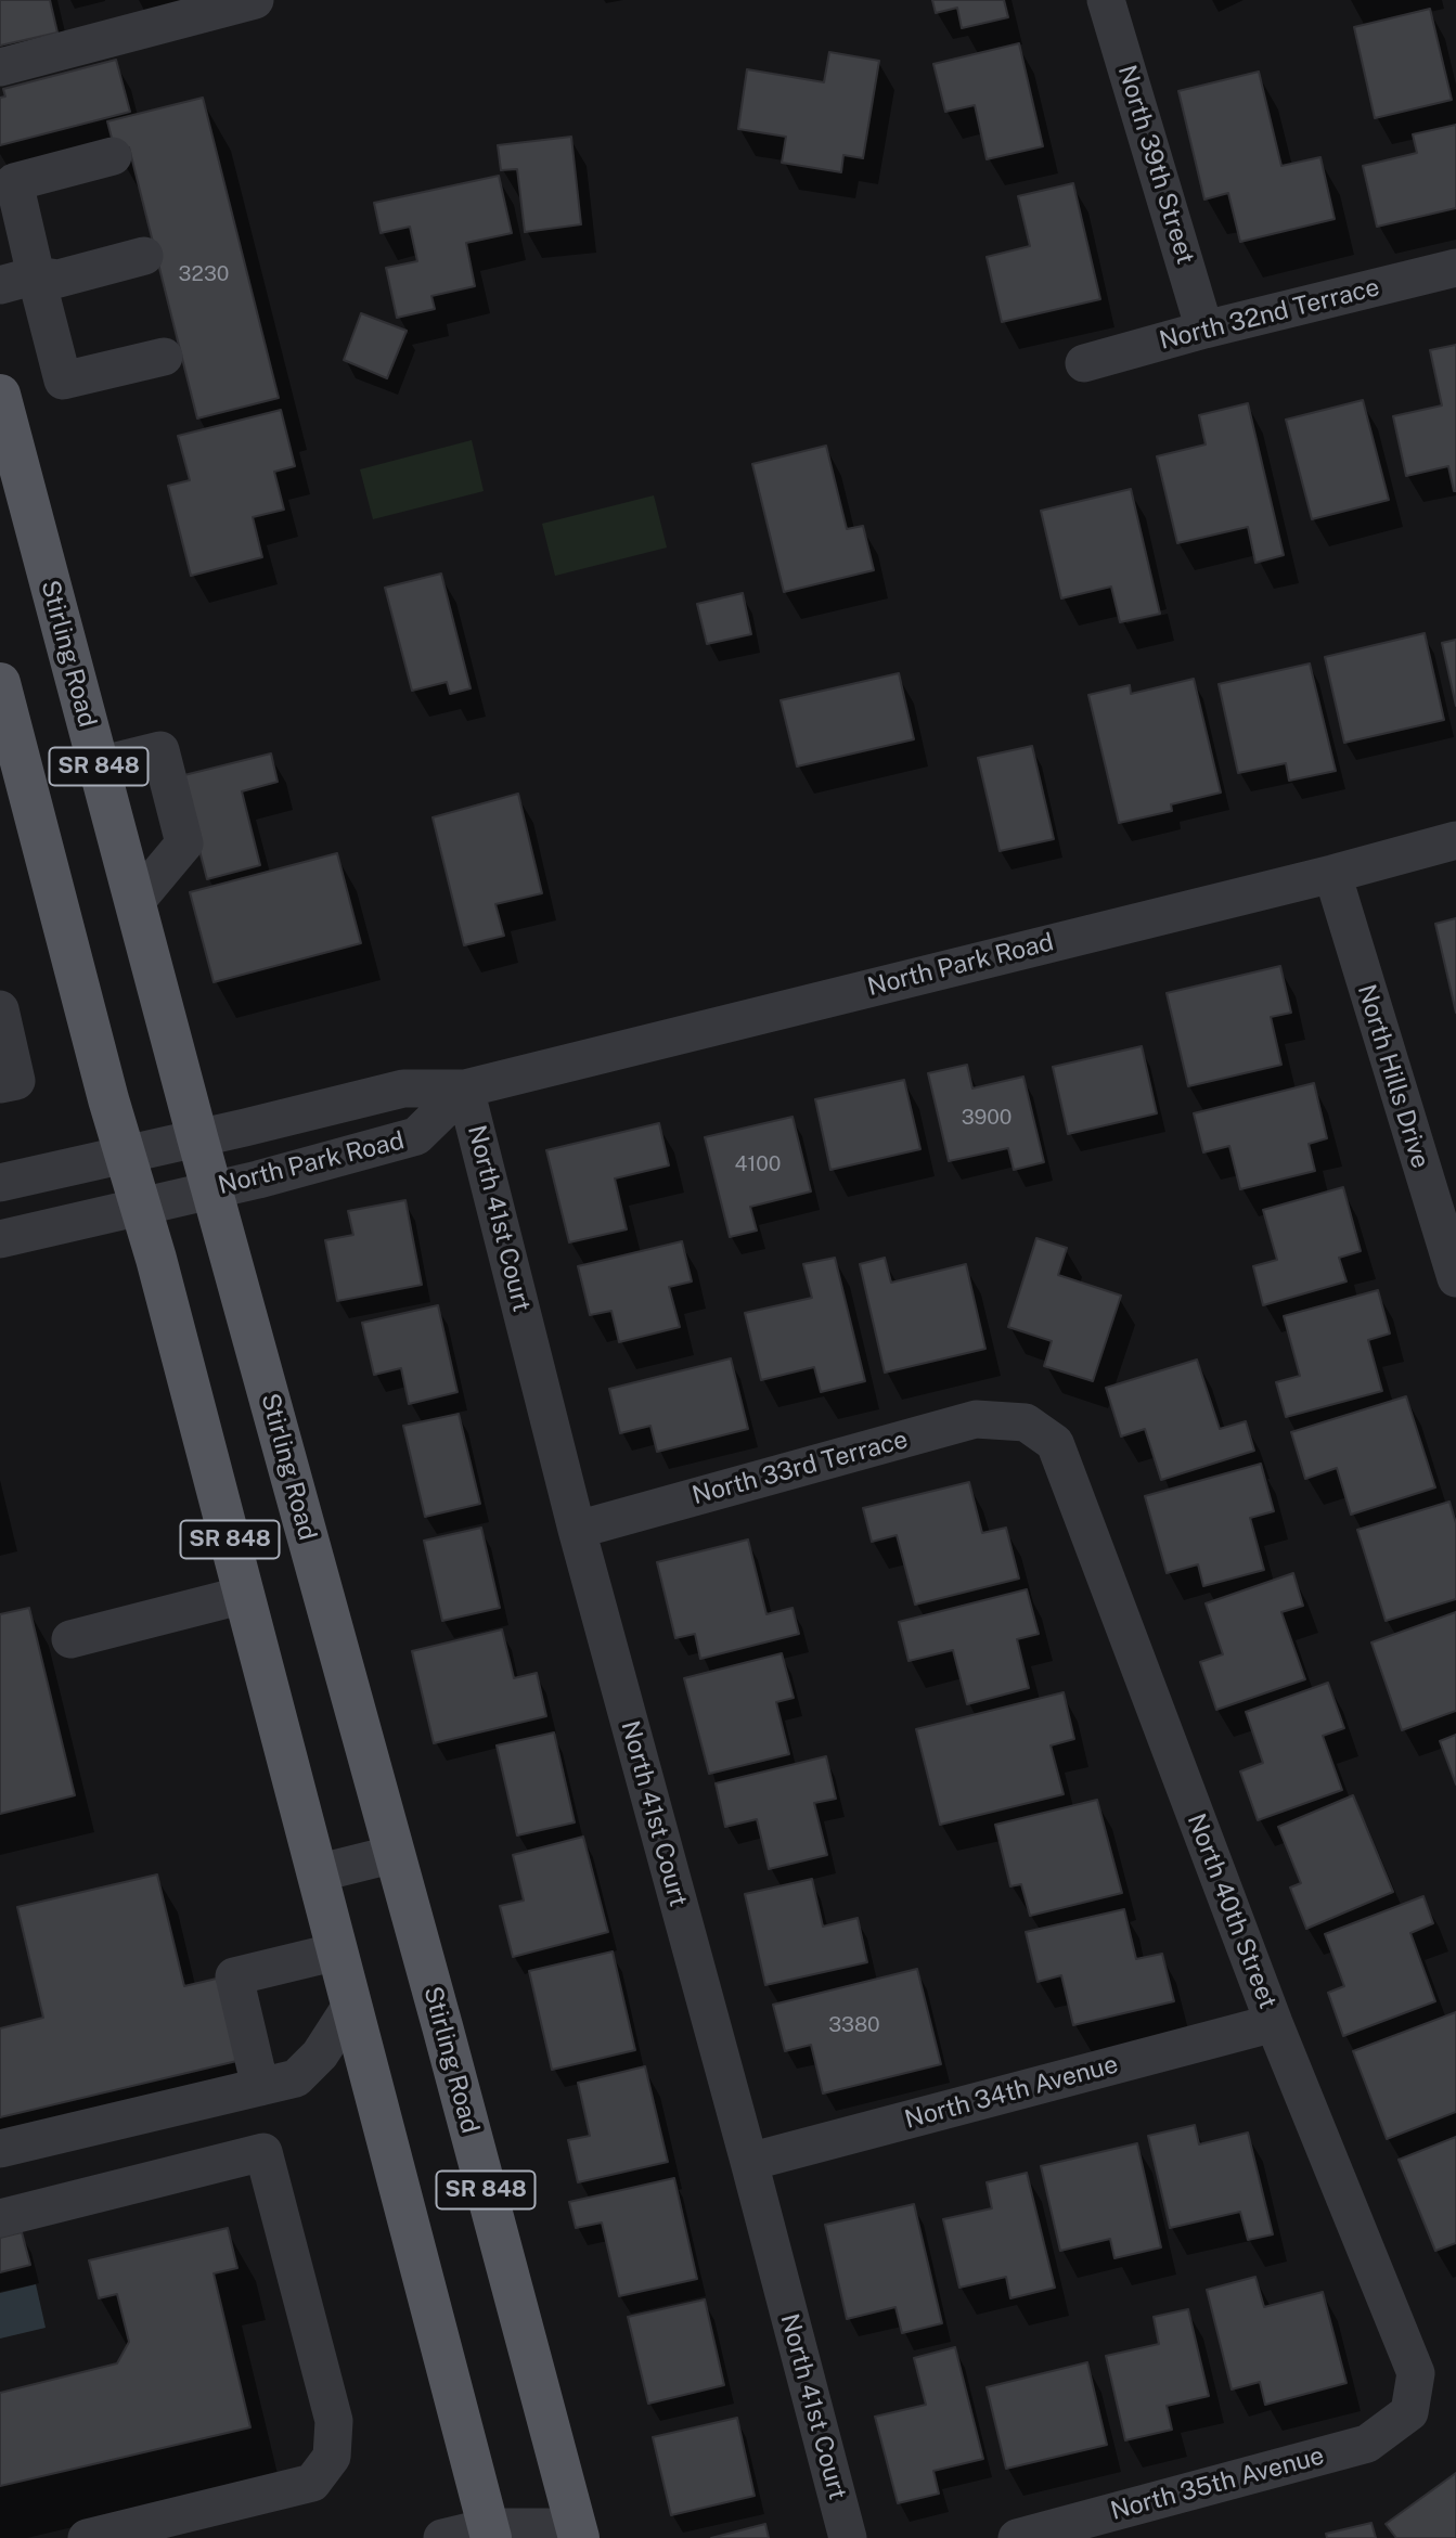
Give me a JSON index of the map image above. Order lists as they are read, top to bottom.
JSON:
{
  "streets": {
    "main road": ["Stirling Road", "SR 848"],
    "street": [
      "North 39th Street",
      "North 32nd Terrace",
      "North Park Road",
      "North Hills Drive",
      "North 41st Court",
      "North 33rd Terrace",
      "North 40th Street",
      "North 34th Avenue",
      "North 35th Avenue"
    ]
  },
  "crossings": [
    ["North 39th Street", "North 32nd Terrace"],
    ["Stirling Road", "North Park Road"],
    ["SR 848", "North Park Road"],
    ["North Park Road", "North Hills Drive"],
    ["North Park Road", "North 41st Court"],
    ["North 41st Court", "North 33rd Terrace"],
    ["North 41st Court", "North 34th Avenue"],
    ["North 33rd Terrace", "North 40th Street"],
    ["North 40th Street", "North 34th Avenue"],
    ["North 40th Street", "North 35th Avenue"]
  ],
  "house_numbers": [
    "3230",
    "3900",
    "4100",
    "3380"
  ]
}
